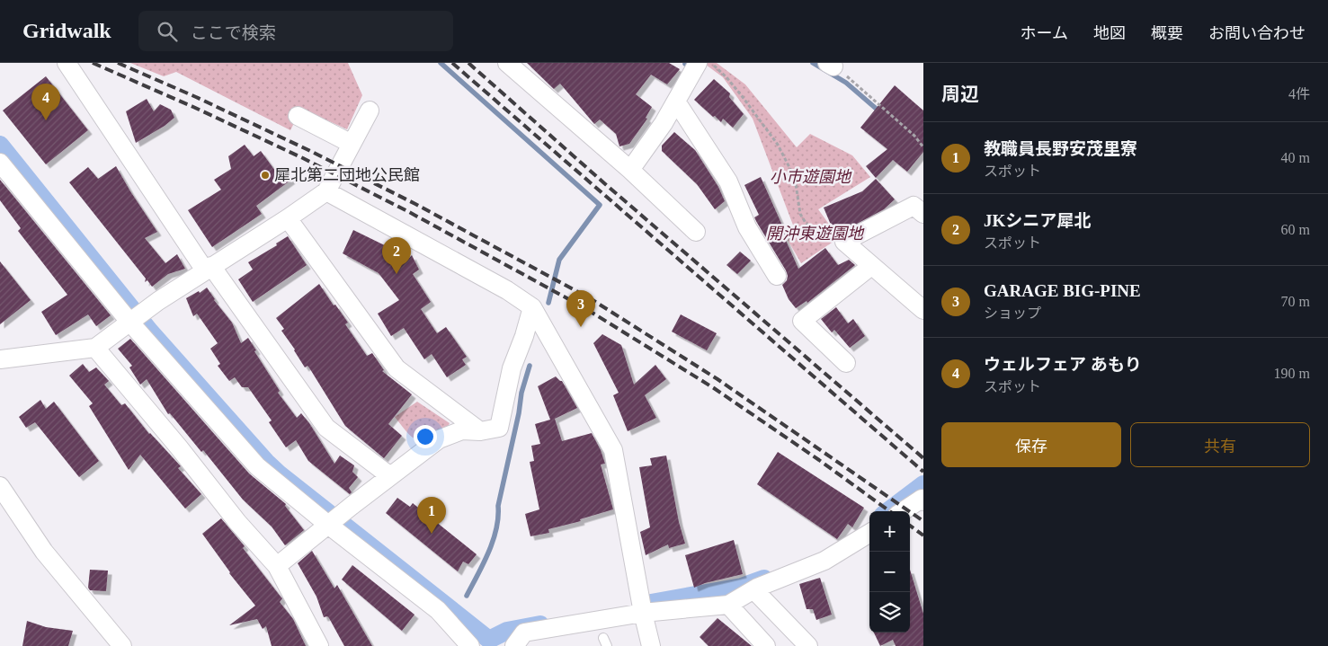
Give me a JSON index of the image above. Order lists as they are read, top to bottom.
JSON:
{
  "parks": ["小市遊園地", "開沖東遊園地"],
  "places": ["犀北第二団地公民館"],
  "page": {
    "header": "Gridwalk",
    "search": "ここで検索",
    "nav": [
      "ホーム",
      "地図",
      "概要",
      "お問い合わせ"
    ],
    "heading": ["周辺", "4件"],
    "pins": [
      "4",
      "2",
      "3",
      "1"
    ],
    "list": [
      {
        "mark": "1",
        "name": "教職員長野安茂里寮",
        "note": "スポット",
        "value": "40 m"
      },
      {
        "mark": "2",
        "name": "JKシニア犀北",
        "note": "スポット",
        "value": "60 m"
      },
      {
        "mark": "3",
        "name": "GARAGE BIG-PINE",
        "note": "ショップ",
        "value": "70 m"
      },
      {
        "mark": "4",
        "name": "ウェルフェア あもり",
        "note": "スポット",
        "value": "190 m"
      }
    ],
    "buttons": ["保存", "共有"],
    "map_buttons": ["+", "−"]
  }
}
